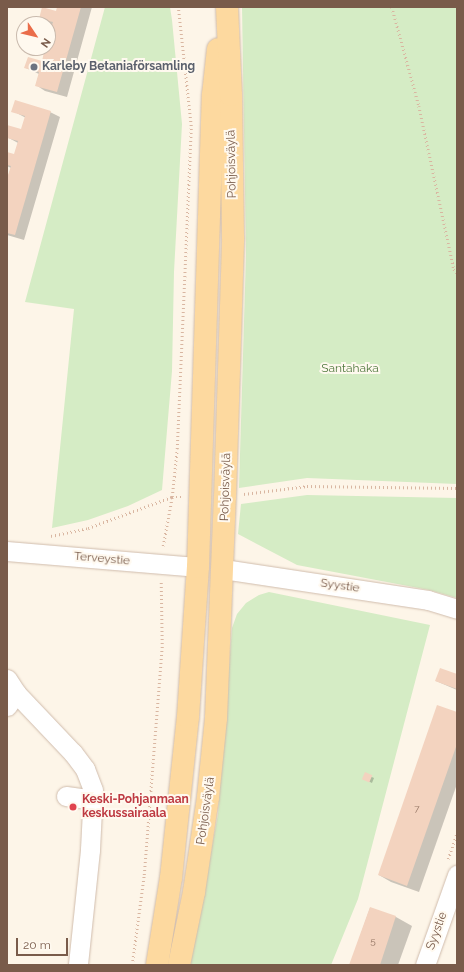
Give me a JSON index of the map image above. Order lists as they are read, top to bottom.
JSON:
{
  "streets": {
    "main road": ["Pohjoisväylä"],
    "street": ["Terveystie", "Syystie"]
  },
  "crossings": [
    ["Pohjoisväylä", "Terveystie"],
    ["Pohjoisväylä", "Syystie"]
  ],
  "parks": ["Santahaka"],
  "places": ["Karleby Betaniaförsamling", "Keski-Pohjanmaan keskussairaala"],
  "house_numbers": ["7", "5"],
  "scale_bar": "20 m",
  "north": "bottom right"
}
